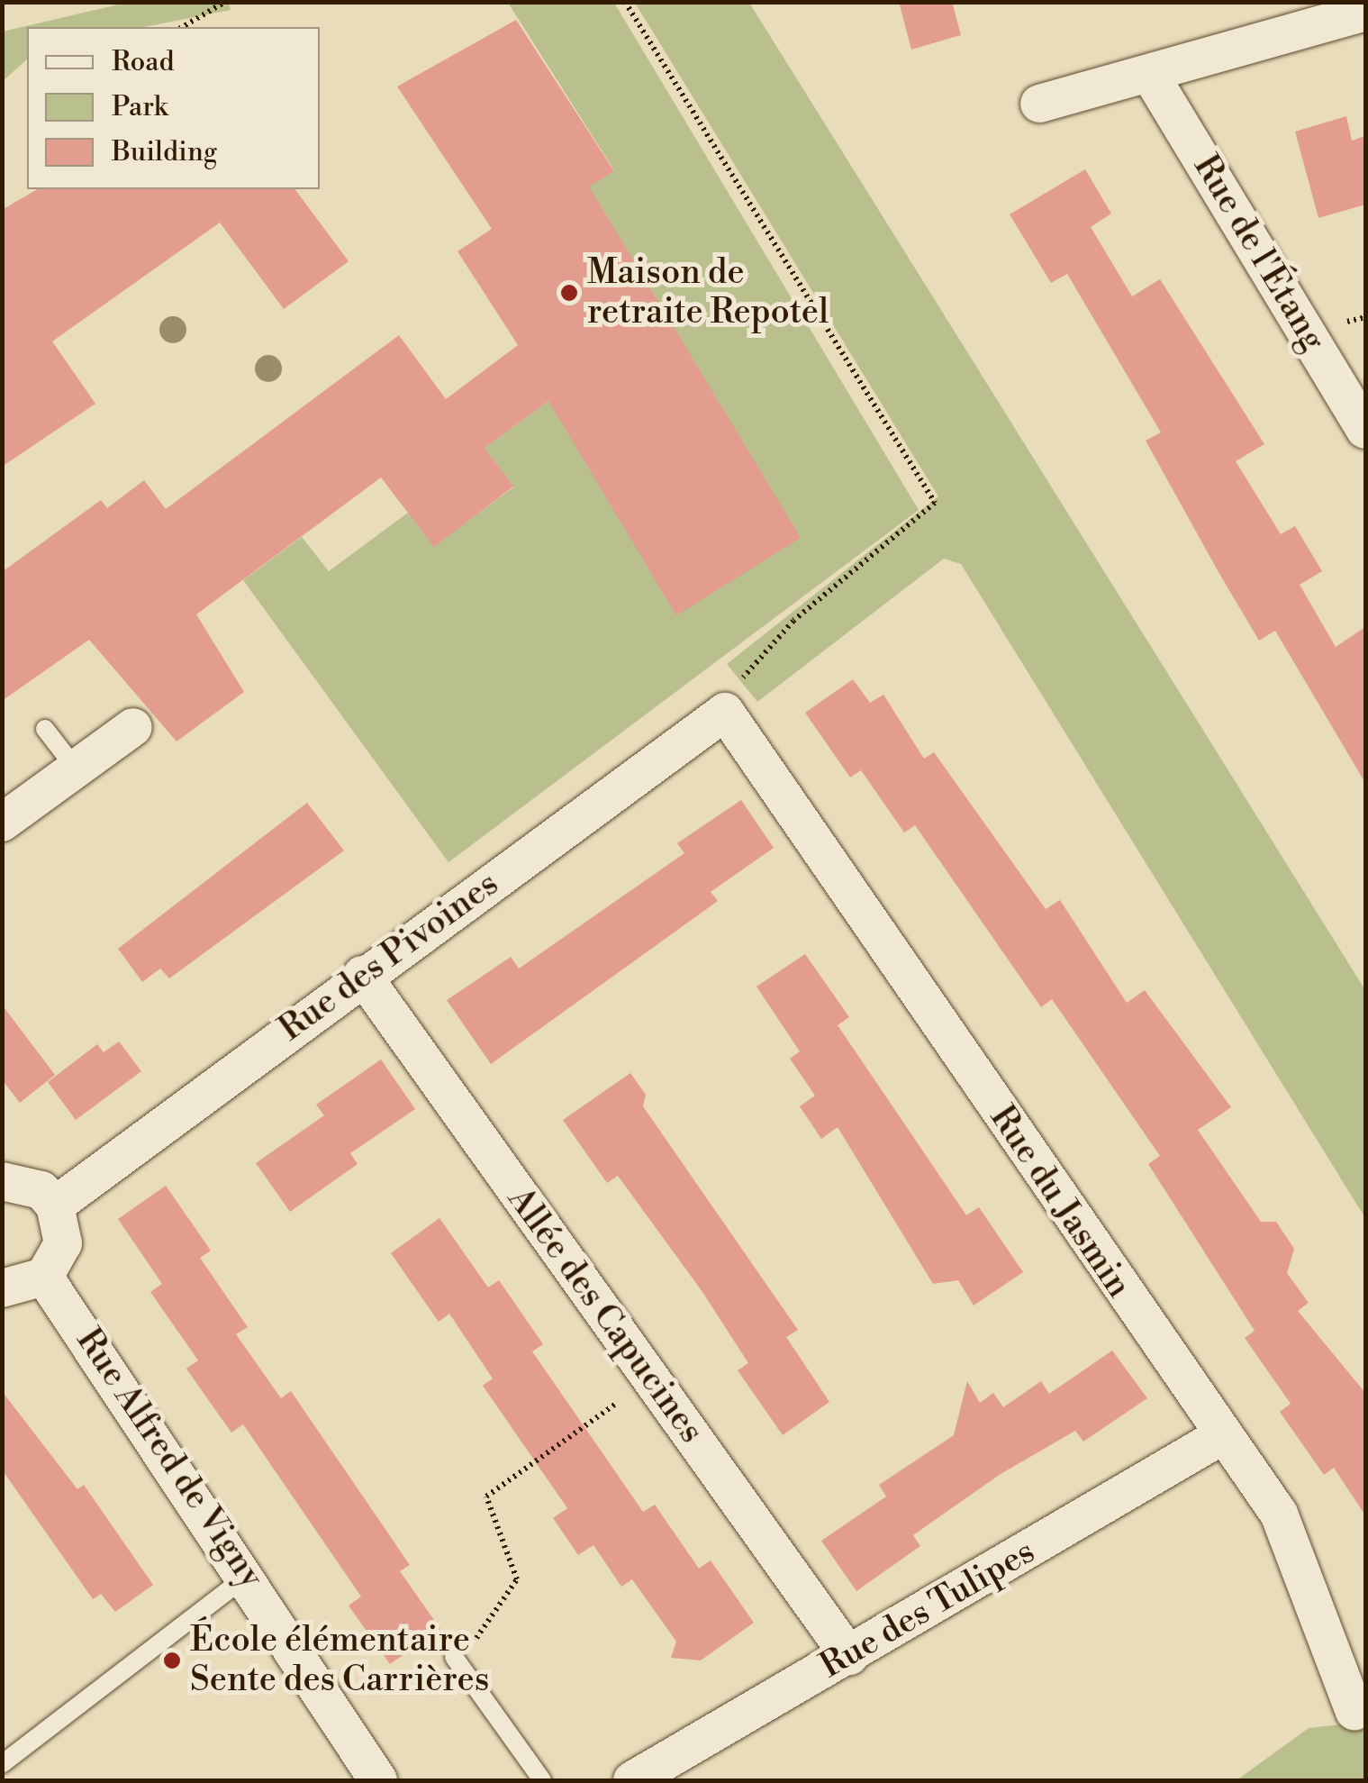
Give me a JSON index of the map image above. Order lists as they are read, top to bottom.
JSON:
{
  "streets": {
    "street": [
      "Rue de l'Étang",
      "Rue des Pivoines",
      "Rue du Jasmin",
      "Allée des Capucines",
      "Rue Alfred de Vigny",
      "Rue des Tulipes"
    ]
  },
  "crossings": [
    ["Rue des Pivoines", "Rue du Jasmin"],
    ["Rue des Pivoines", "Allée des Capucines"],
    ["Rue du Jasmin", "Rue des Tulipes"],
    ["Allée des Capucines", "Rue des Tulipes"]
  ],
  "places": ["Maison de retraite Repotel", "École élémentaire Sente des Carrières"],
  "legend": ["Road", "Park", "Building"]
}
